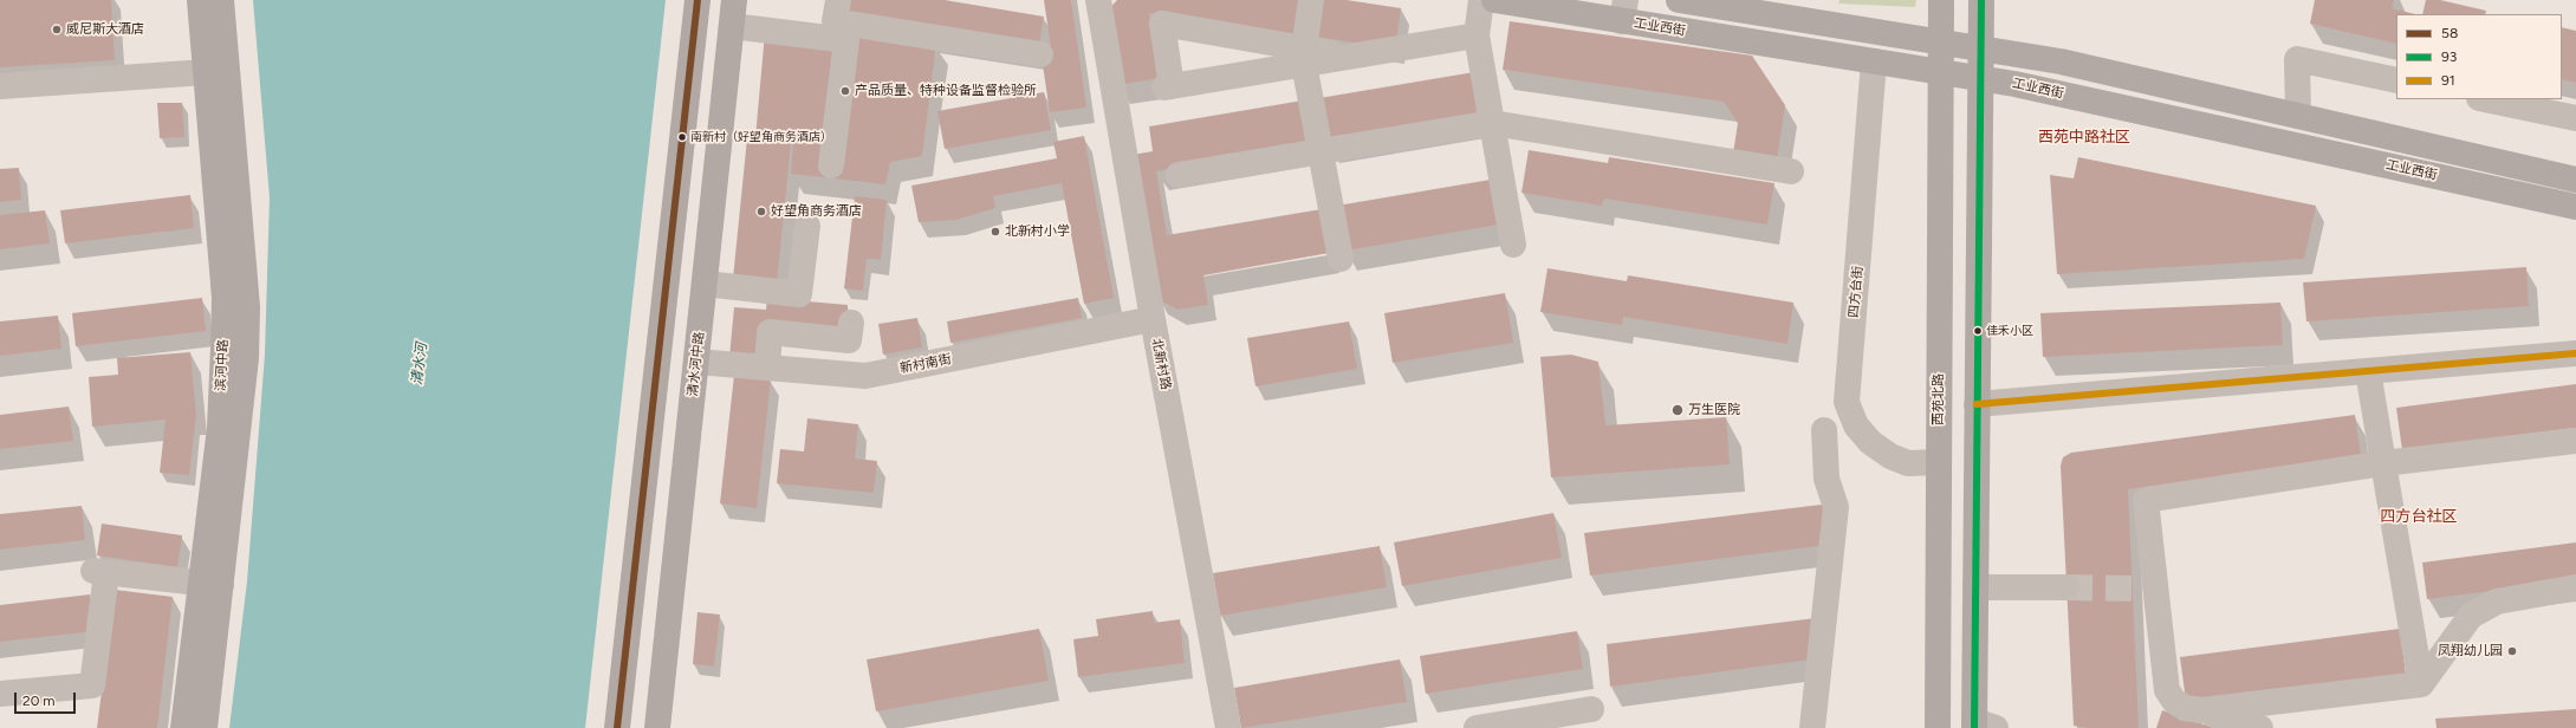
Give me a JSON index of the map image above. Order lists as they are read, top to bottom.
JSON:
{
  "streets": {
    "main road": [
      "工业西街",
      "清水河中路",
      "滨河中路",
      "西苑北路"
    ],
    "street": ["四方台街", "新村南街", "北新村路"]
  },
  "crossings": [
    ["工业西街", "四方台街"],
    ["工业西街", "西苑北路"],
    ["四方台街", "西苑北路"],
    ["清水河中路", "新村南街"],
    ["新村南街", "北新村路"]
  ],
  "districts": ["西苑中路社区", "四方台社区"],
  "water": ["清水河"],
  "places": [
    "威尼斯大酒店",
    "产品质量、特种设备监督检验所",
    "南新村（好望角商务酒店）",
    "好望角商务酒店",
    "北新村小学",
    "佳禾小区",
    "万生医院",
    "凤翔幼儿园"
  ],
  "lines": ["transit line 58", "transit line 93", "transit line 91"],
  "legend": ["58", "93", "91"],
  "scale_bar": "20 m"
}
